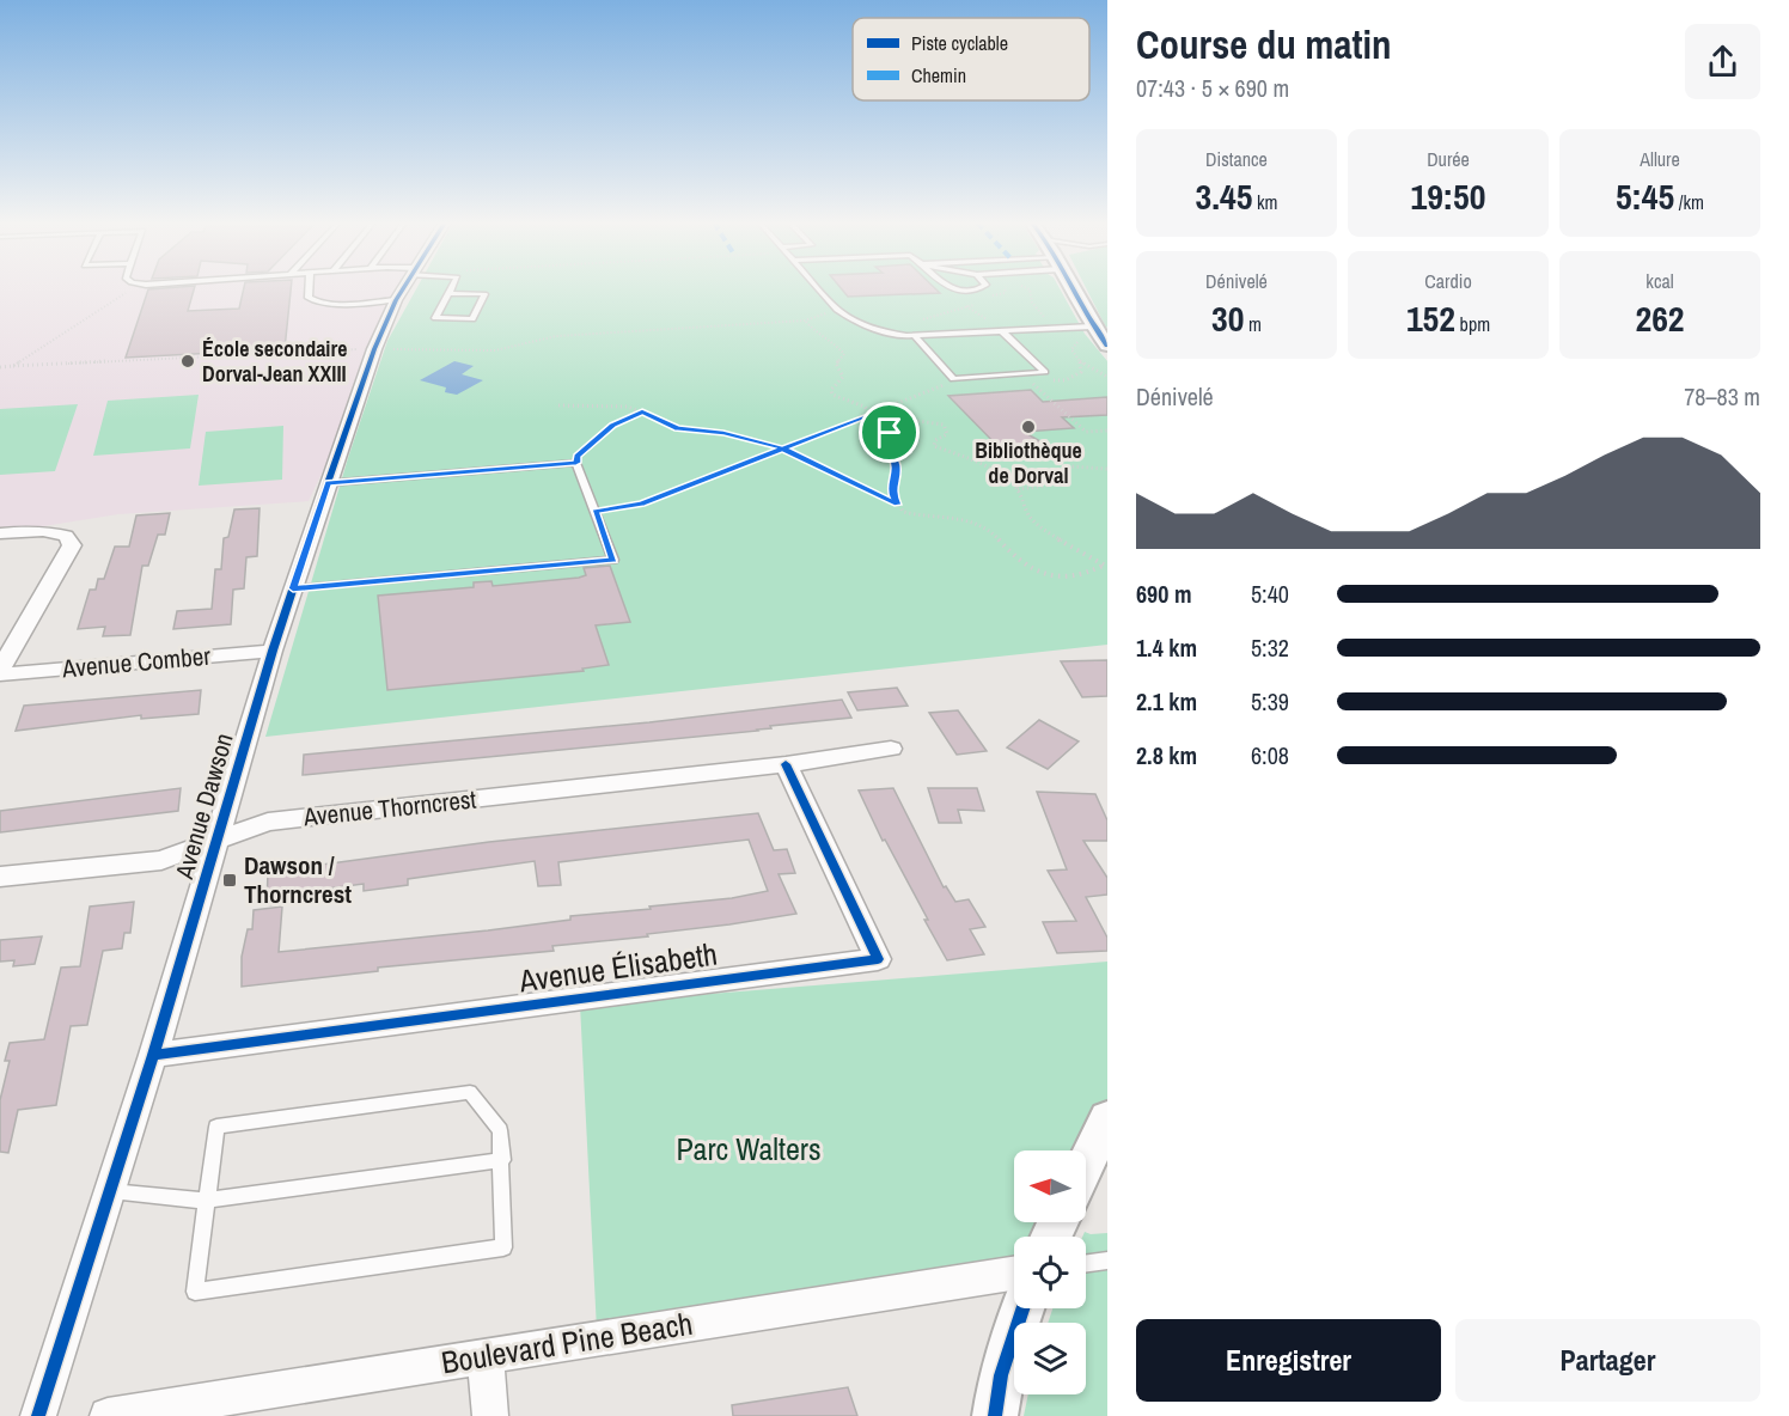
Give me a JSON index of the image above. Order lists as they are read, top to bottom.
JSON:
{
  "streets": {
    "street": [
      "Avenue Comber",
      "Avenue Dawson",
      "Avenue Thorncrest",
      "Avenue Élisabeth",
      "Boulevard Pine Beach"
    ]
  },
  "crossings": [
    ["Avenue Comber", "Avenue Dawson"],
    ["Avenue Dawson", "Avenue Thorncrest"],
    ["Avenue Dawson", "Avenue Élisabeth"],
    ["Avenue Thorncrest", "Avenue Élisabeth"]
  ],
  "parks": ["Parc Walters"],
  "places": {
    "other": ["École secondaire Dorval-Jean XXIII", "Bibliothèque de Dorval"],
    "transit": ["Dawson / Thorncrest"]
  },
  "legend": ["Piste cyclable", "Chemin"],
  "north": "left",
  "page": {
    "heading": ["Course du matin", "07:43 · 5 × 690 m"],
    "stats": [
      ["Distance", "3.45 km"],
      ["Durée", "19:50"],
      ["Allure", "5:45 /km"],
      ["Dénivelé", "30 m"],
      ["Cardio", "152 bpm"],
      ["kcal", "262"]
    ],
    "chart": ["Dénivelé", "78–83 m"],
    "list": [
      {
        "name": "690 m",
        "note": "5:40"
      },
      {
        "name": "1.4 km",
        "note": "5:32"
      },
      {
        "name": "2.1 km",
        "note": "5:39"
      },
      {
        "name": "2.8 km",
        "note": "6:08"
      }
    ],
    "buttons": ["Enregistrer", "Partager"]
  }
}
